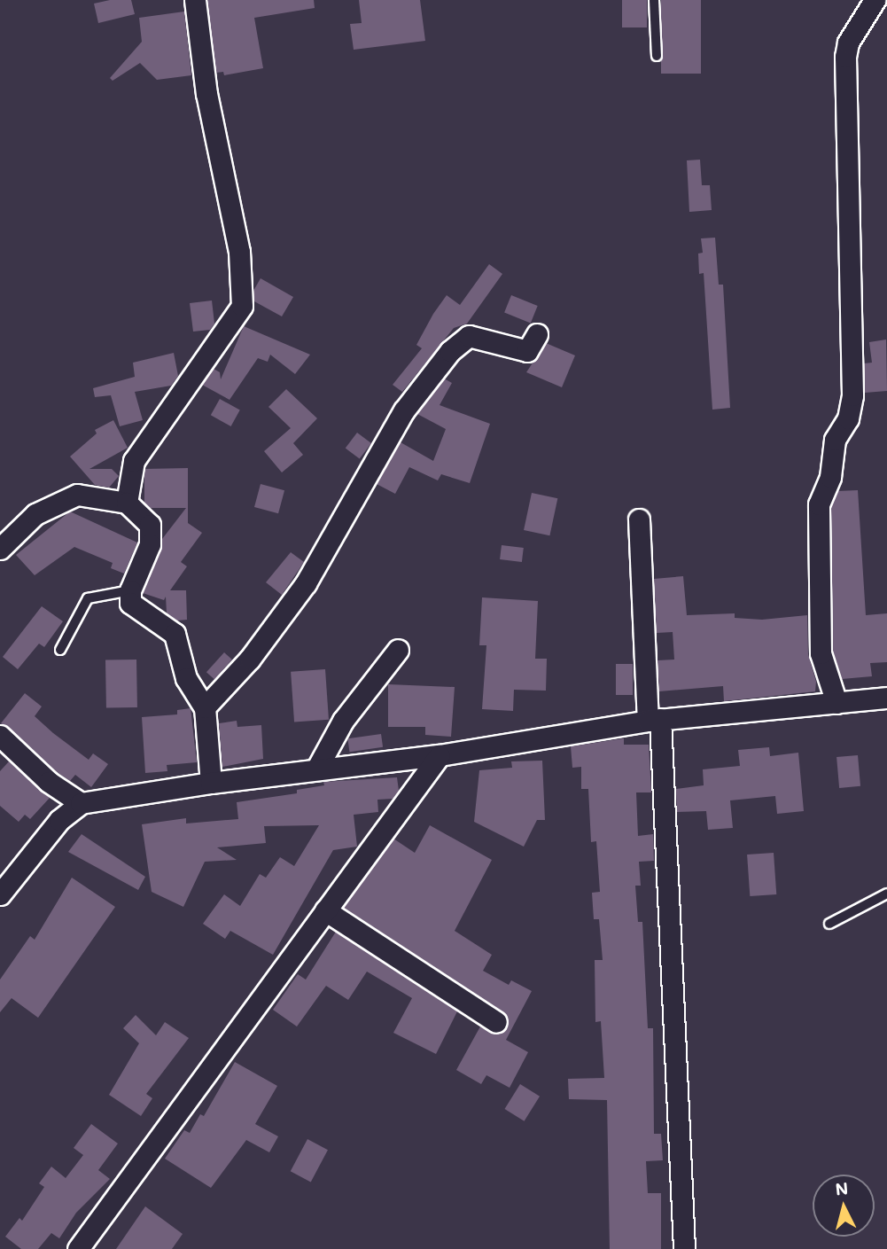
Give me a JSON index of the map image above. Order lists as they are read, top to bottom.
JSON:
{
  "north": "top"
}
